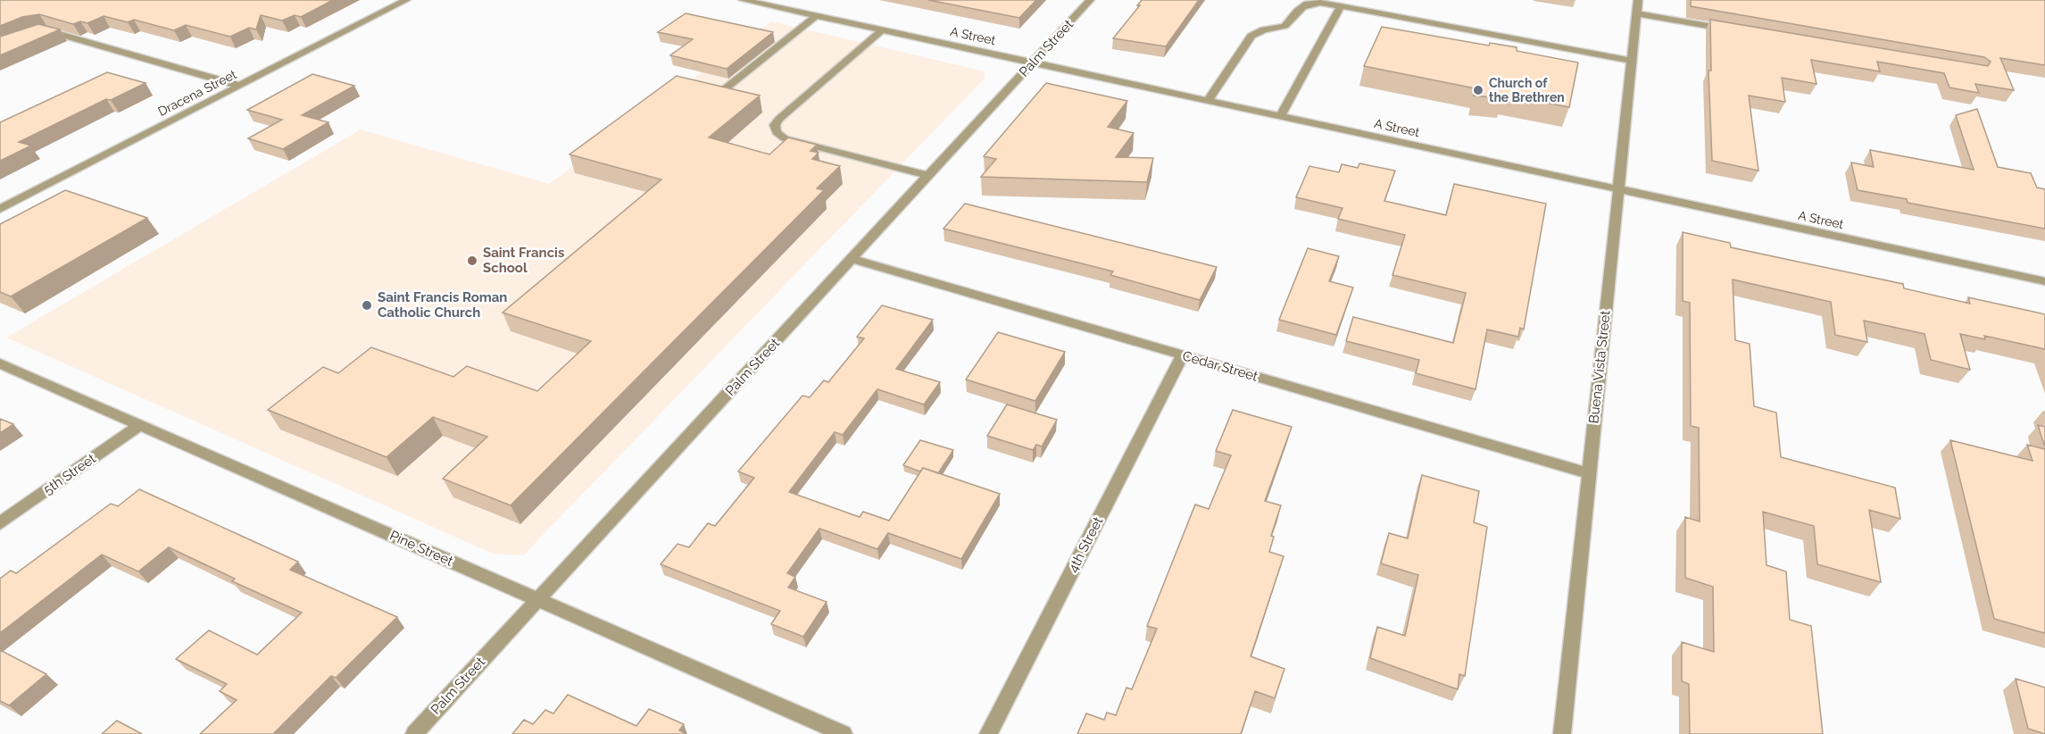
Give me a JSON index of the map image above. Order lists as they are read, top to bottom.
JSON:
{
  "streets": {
    "street": [
      "A Street",
      "Palm Street",
      "Dracena Street",
      "Cedar Street",
      "Buena Vista Street",
      "5th Street",
      "4th Street",
      "Pine Street"
    ]
  },
  "crossings": [
    ["A Street", "Palm Street"],
    ["A Street", "Buena Vista Street"],
    ["Palm Street", "Cedar Street"],
    ["Palm Street", "Pine Street"],
    ["Cedar Street", "Buena Vista Street"],
    ["Cedar Street", "4th Street"],
    ["5th Street", "Pine Street"]
  ],
  "places": ["Church of the Brethren", "Saint Francis School", "Saint Francis Roman Catholic Church"]
}
